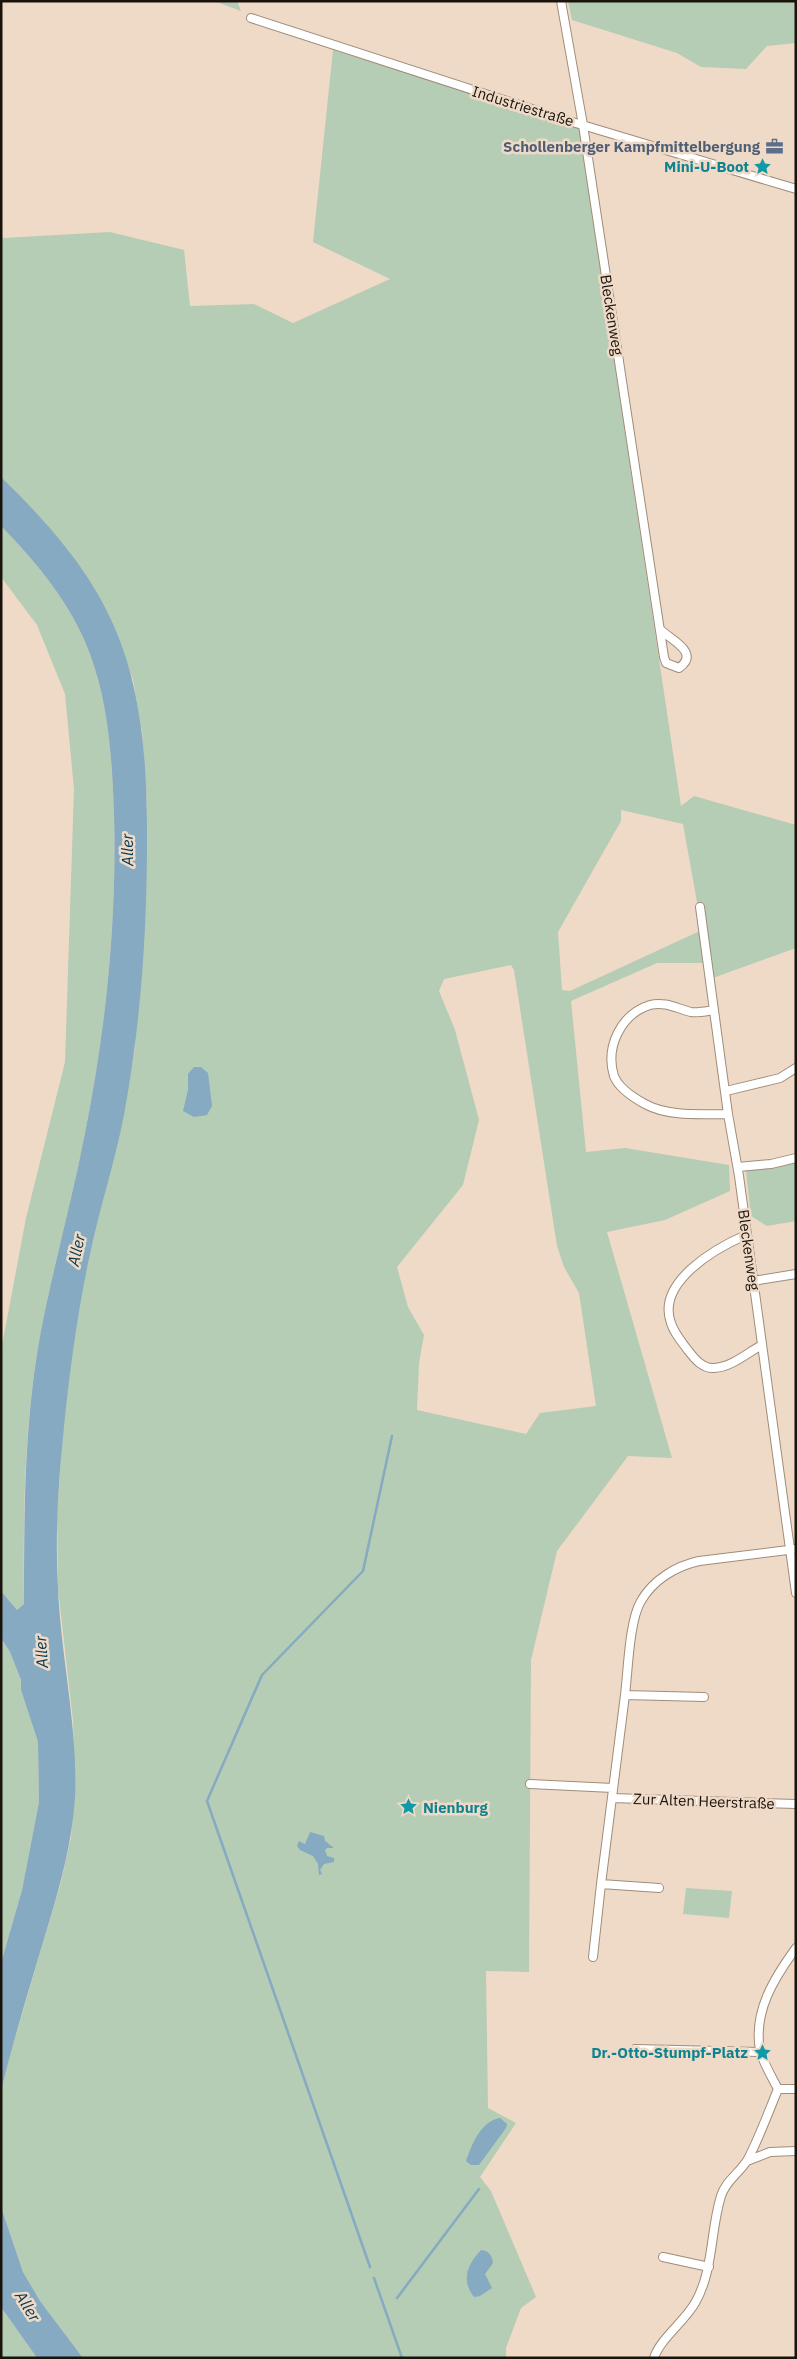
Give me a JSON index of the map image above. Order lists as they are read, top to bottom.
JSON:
{
  "streets": {
    "street": ["Industriestraße", "Bleckenweg", "Zur Alten Heerstraße"]
  },
  "crossings": [
    ["Industriestraße", "Bleckenweg"]
  ],
  "water": ["Aller"],
  "places": {
    "office": ["Schollenberger Kampfmittelbergung"],
    "place": ["Mini-U-Boot", "Nienburg", "Dr.-Otto-Stumpf-Platz"]
  }
}
